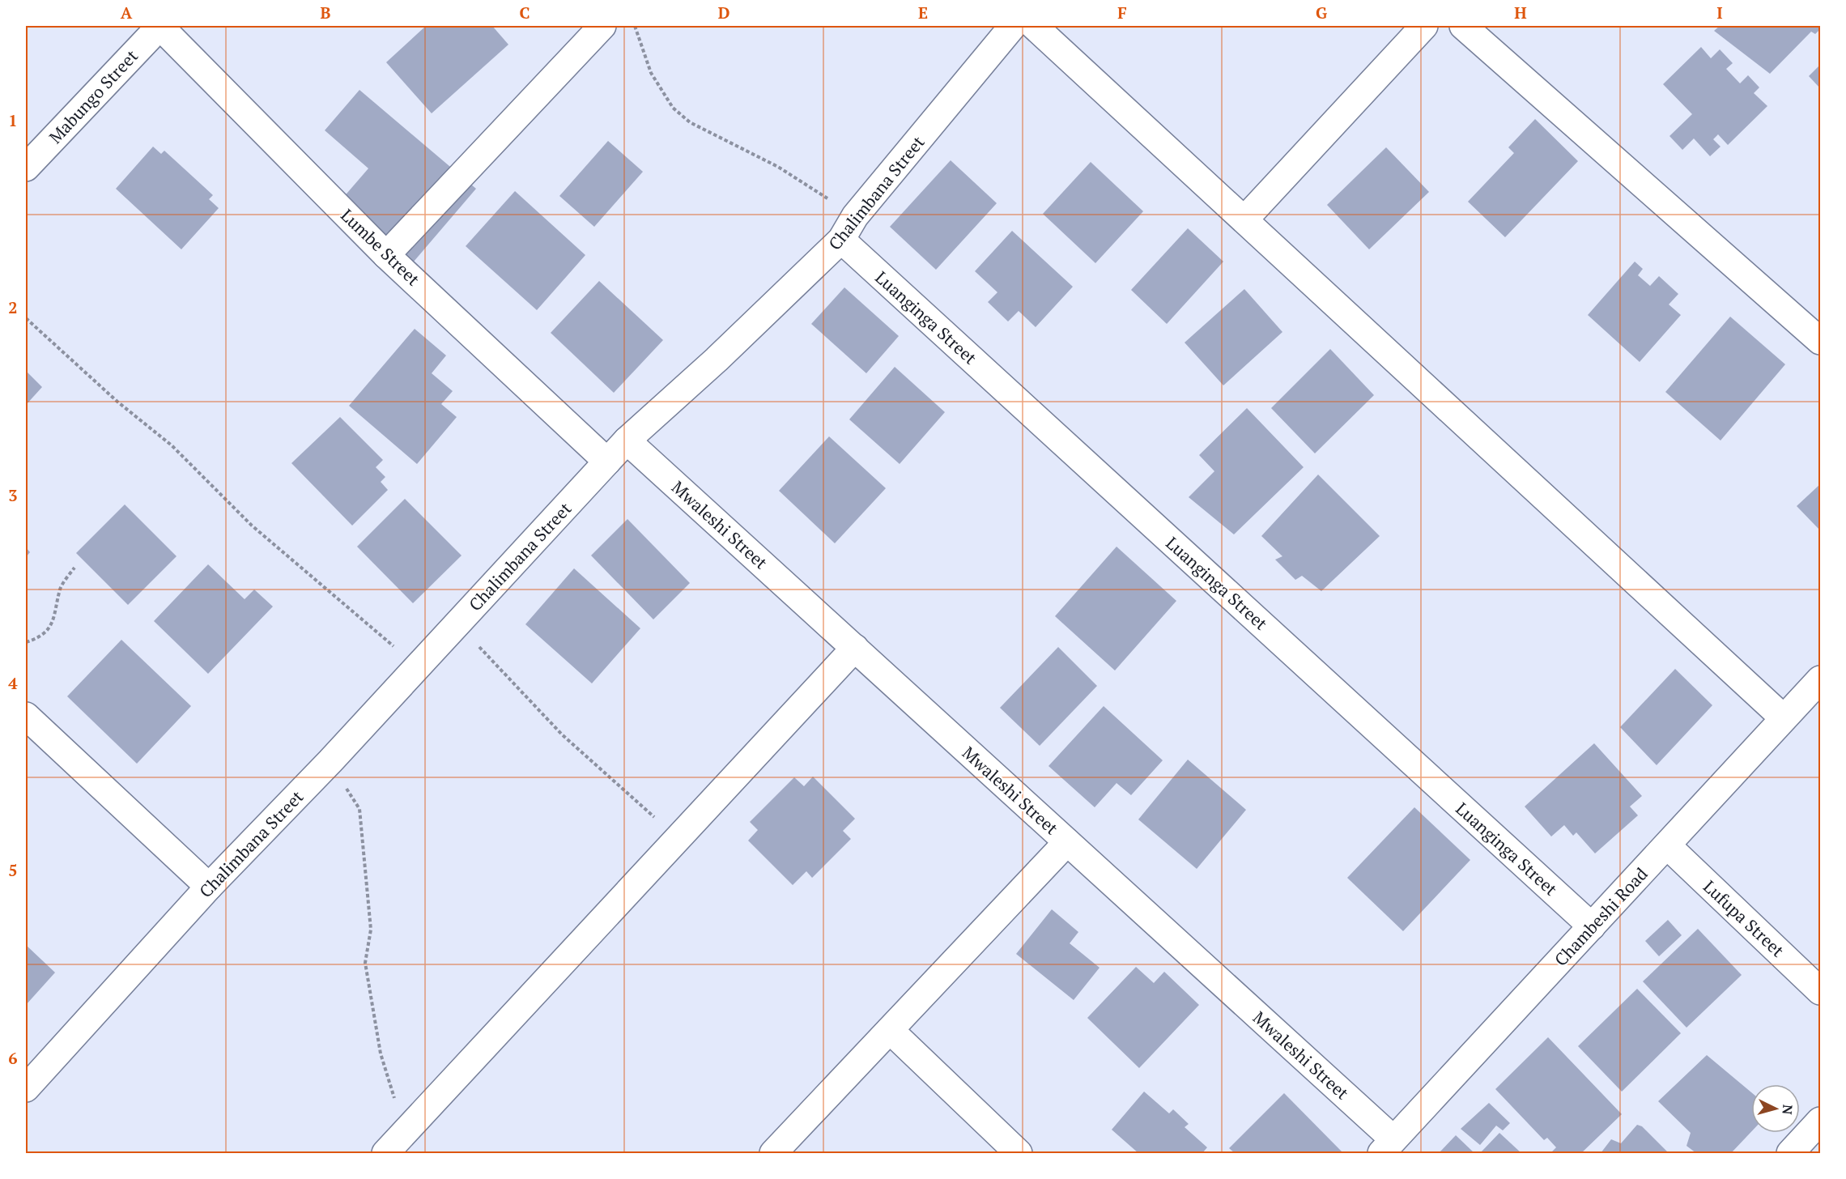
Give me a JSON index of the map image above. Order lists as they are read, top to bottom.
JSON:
{
  "streets": {
    "street": [
      "Mabungo Street",
      "Chalimbana Street",
      "Lumbe Street",
      "Luanginga Street",
      "Mwaleshi Street",
      "Chambeshi Road",
      "Lufupa Street"
    ]
  },
  "crossings": [
    ["Mabungo Street", "Lumbe Street"],
    ["Chalimbana Street", "Lumbe Street"],
    ["Chalimbana Street", "Luanginga Street"],
    ["Chalimbana Street", "Mwaleshi Street"],
    ["Luanginga Street", "Chambeshi Road"],
    ["Mwaleshi Street", "Chambeshi Road"],
    ["Chambeshi Road", "Lufupa Street"]
  ],
  "north": "right",
  "grid": {
    "columns": [
      "A",
      "B",
      "C",
      "D",
      "E",
      "F",
      "G",
      "H",
      "I"
    ],
    "rows": [
      "1",
      "2",
      "3",
      "4",
      "5",
      "6"
    ]
  }
}
